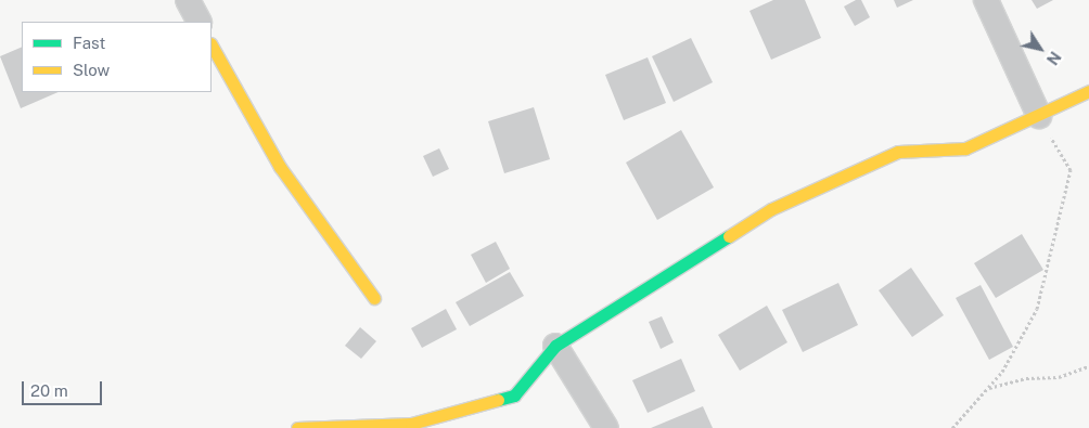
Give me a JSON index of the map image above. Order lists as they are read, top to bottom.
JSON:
{
  "legend": ["Fast", "Slow"],
  "scale_bar": "20 m",
  "north": "bottom right"
}
